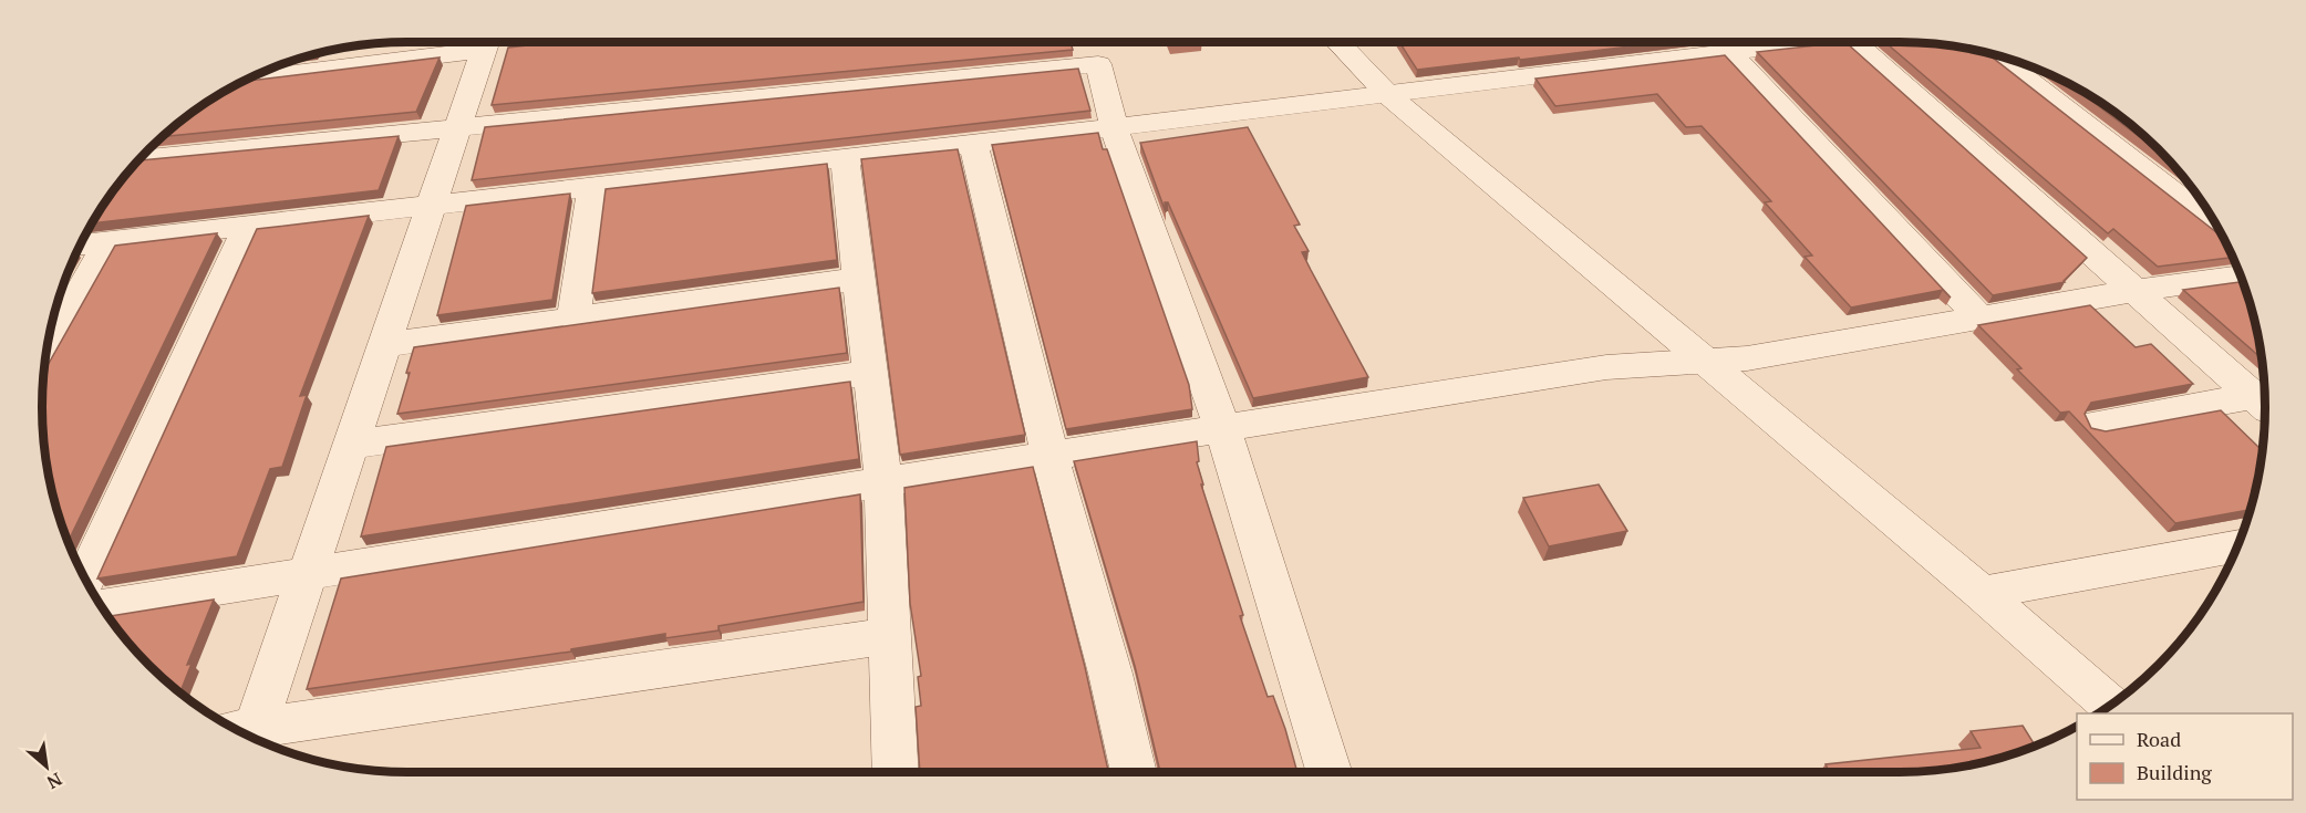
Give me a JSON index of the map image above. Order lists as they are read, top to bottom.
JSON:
{
  "legend": ["Road", "Building"],
  "north": "bottom right"
}
